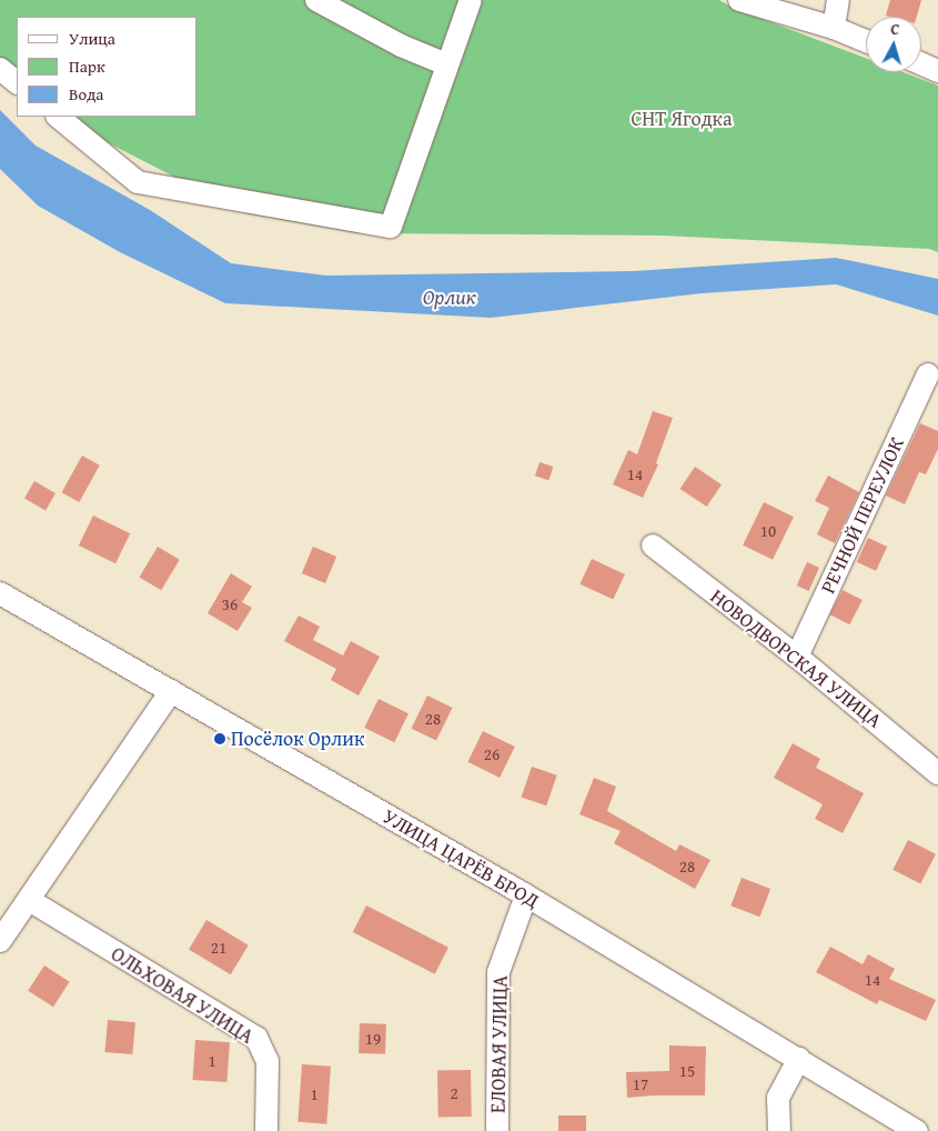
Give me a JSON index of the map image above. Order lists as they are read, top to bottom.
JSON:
{
  "streets": {
    "street": [
      "РЕЧНОЙ ПЕРЕУЛОК",
      "НОВОДВОРСКАЯ УЛИЦА",
      "УЛИЦА ЦАРЁВ БРОД",
      "ОЛЬХОВАЯ УЛИЦА",
      "ЕЛОВАЯ УЛИЦА"
    ]
  },
  "crossings": [
    ["РЕЧНОЙ ПЕРЕУЛОК", "НОВОДВОРСКАЯ УЛИЦА"],
    ["УЛИЦА ЦАРЁВ БРОД", "ЕЛОВАЯ УЛИЦА"]
  ],
  "water": ["Орлик"],
  "parks": ["СНТ Ягодка"],
  "places": ["Посёлок Орлик"],
  "house_numbers": [
    "14",
    "10",
    "36",
    "28",
    "26",
    "28",
    "21",
    "14",
    "19",
    "1",
    "15",
    "17",
    "2",
    "1"
  ],
  "legend": ["Улица", "Парк", "Вода"],
  "north": "top"
}
